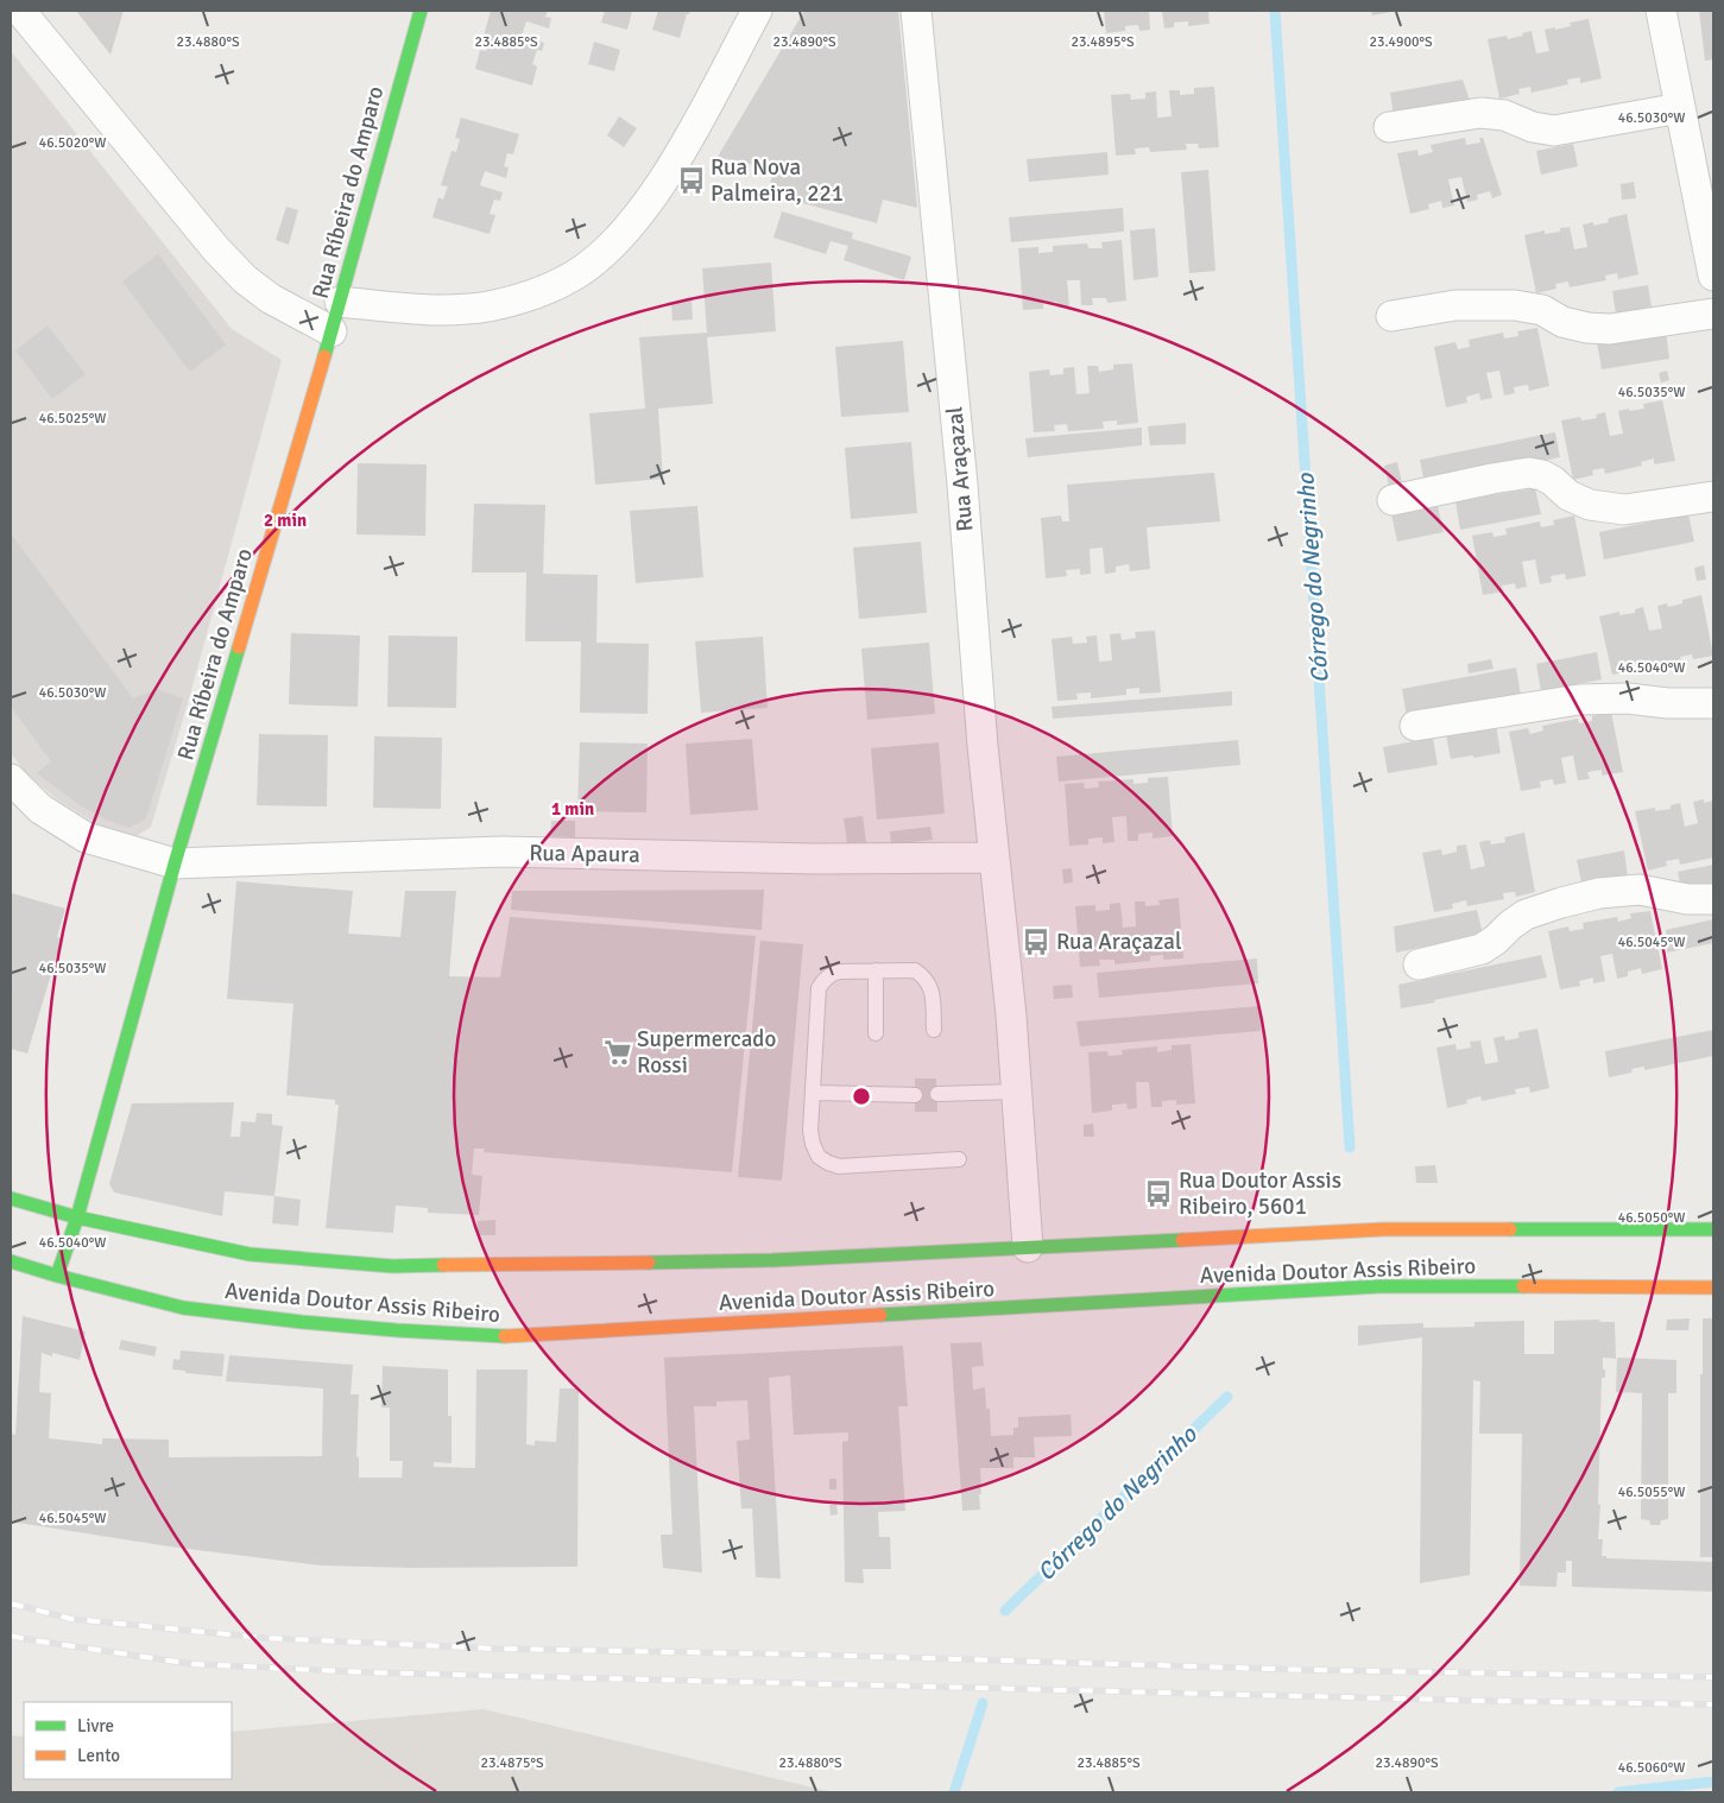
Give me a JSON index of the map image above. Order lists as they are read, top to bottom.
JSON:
{
  "streets": {
    "main road": ["Rua Ríbeira do Amparo", "Avenida Doutor Assis Ribeiro"],
    "street": ["Rua Araçazal", "Rua Apaura"]
  },
  "crossings": [
    ["Rua Ríbeira do Amparo", "Rua Apaura"],
    ["Rua Ríbeira do Amparo", "Avenida Doutor Assis Ribeiro"],
    ["Rua Araçazal", "Rua Apaura"],
    ["Rua Araçazal", "Avenida Doutor Assis Ribeiro"]
  ],
  "water": ["Córrego do Negrinho"],
  "places": {
    "bus stop": ["Rua Nova Palmeira, 221", "Rua Araçazal", "Rua Doutor Assis Ribeiro, 5601"],
    "supermarket": ["Supermercado Rossi"]
  },
  "legend": ["Livre", "Lento"],
  "coordinates": [
    "23.4880°S",
    "23.4885°S",
    "23.4890°S",
    "23.4895°S",
    "23.4900°S",
    "46.5030°W",
    "46.5020°W",
    "46.5035°W",
    "46.5025°W",
    "46.5040°W",
    "46.5045°W",
    "46.5050°W",
    "46.5055°W",
    "23.4875°S",
    "46.5060°W"
  ],
  "rings": ["2 min", "1 min"]
}
